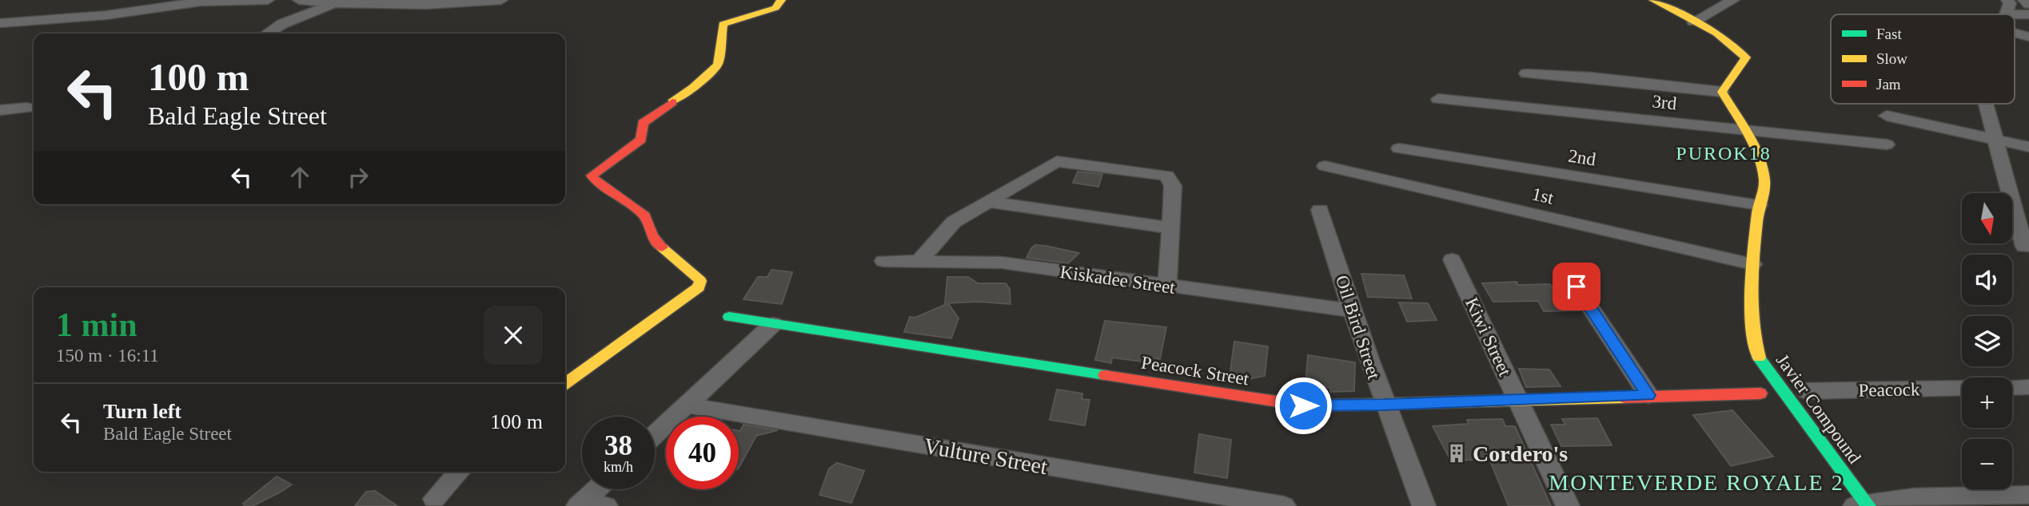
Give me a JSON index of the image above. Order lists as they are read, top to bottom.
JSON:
{
  "streets": {
    "street": [
      "3rd",
      "2nd",
      "1st",
      "Kiskadee Street",
      "Oil Bird Street",
      "Kiwi Street",
      "Peacock Street",
      "Peacock",
      "Javier Compound",
      "Vulture Street"
    ]
  },
  "crossings": [
    ["3rd", "Javier Compound"],
    ["2nd", "Javier Compound"],
    ["1st", "Javier Compound"],
    ["Kiskadee Street", "Oil Bird Street"],
    ["Oil Bird Street", "Peacock Street"],
    ["Kiwi Street", "Peacock Street"]
  ],
  "districts": ["PUROK18", "MONTEVERDE ROYALE 2"],
  "places": {
    "building": ["Cordero's"]
  },
  "legend": ["Fast", "Slow", "Jam"],
  "north": "bottom",
  "page": {
    "turn": ["100 m", "Bald Eagle Street"],
    "map_buttons": ["+", "−"],
    "heading": ["1 min", "150 m · 16:11"],
    "list": [
      {
        "name": "Turn left",
        "note": "Bald Eagle Street",
        "value": "100 m"
      }
    ],
    "speed": "38 km/h",
    "limit": "40"
  }
}
